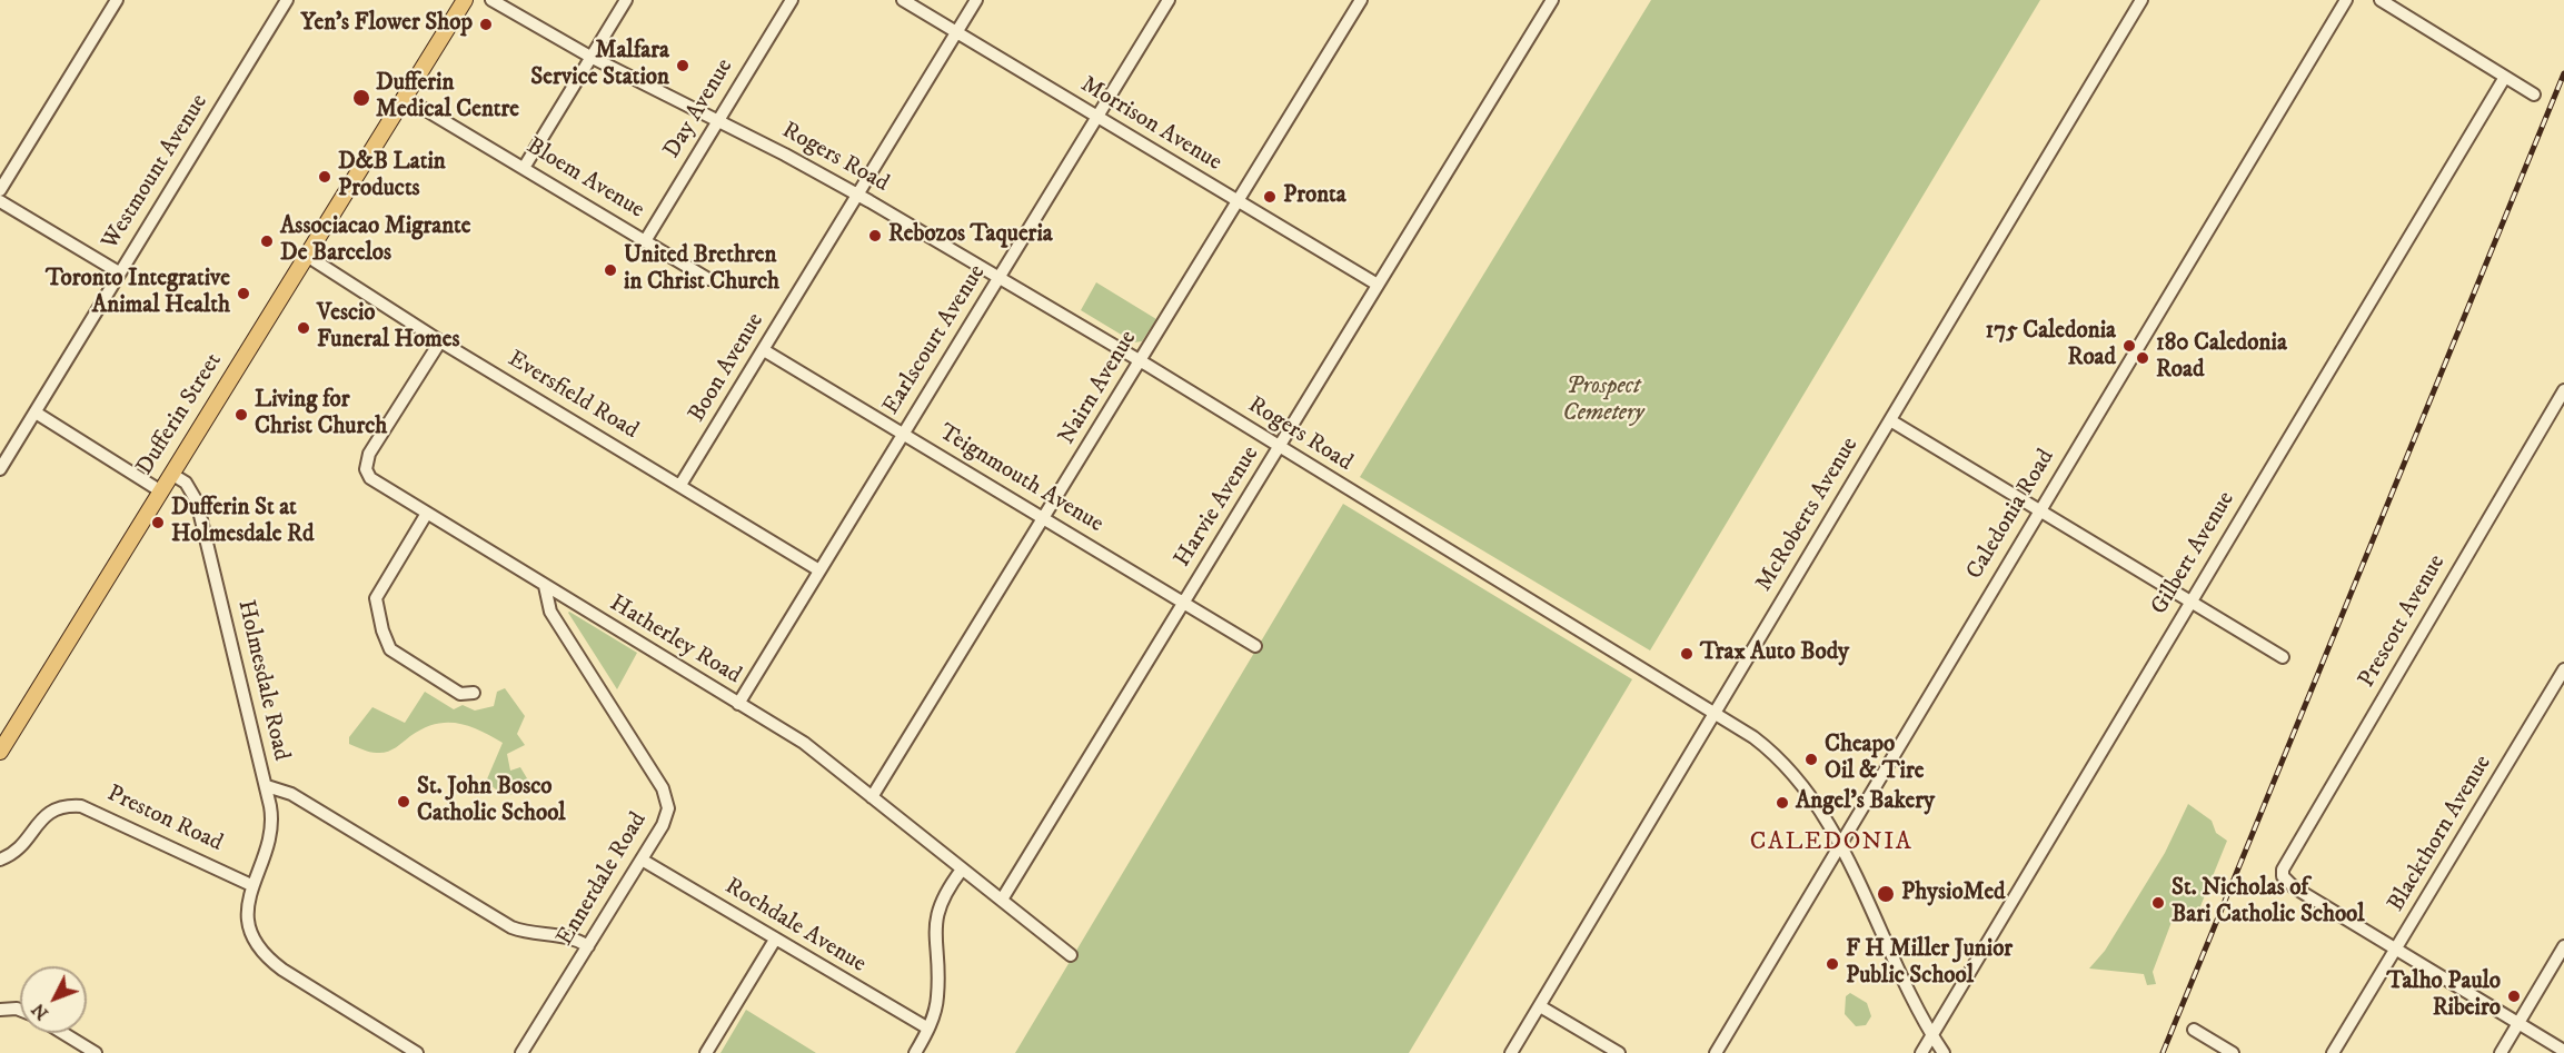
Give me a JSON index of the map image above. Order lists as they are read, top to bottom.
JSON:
{
  "streets": {
    "main road": ["Dufferin Street"],
    "street": [
      "Day Avenue",
      "Morrison Avenue",
      "Rogers Road",
      "Westmount Avenue",
      "Bloem Avenue",
      "Earlscourt Avenue",
      "Boon Avenue",
      "Nairn Avenue",
      "Eversfield Road",
      "Teignmouth Avenue",
      "Harvie Avenue",
      "McRoberts Avenue",
      "Caledonia Road",
      "Gilbert Avenue",
      "Prescott Avenue",
      "Hatherley Road",
      "Holmesdale Road",
      "Preston Road",
      "Blackthorn Avenue",
      "Ennerdale Road",
      "Rochdale Avenue"
    ]
  },
  "crossings": [
    ["Day Avenue", "Rogers Road"],
    ["Day Avenue", "Bloem Avenue"],
    ["Morrison Avenue", "Earlscourt Avenue"],
    ["Morrison Avenue", "Boon Avenue"],
    ["Morrison Avenue", "Nairn Avenue"],
    ["Morrison Avenue", "Harvie Avenue"],
    ["Rogers Road", "Earlscourt Avenue"],
    ["Rogers Road", "Boon Avenue"],
    ["Rogers Road", "Nairn Avenue"],
    ["Rogers Road", "Harvie Avenue"],
    ["Rogers Road", "McRoberts Avenue"],
    ["Rogers Road", "Caledonia Road"],
    ["Rogers Road", "Gilbert Avenue"],
    ["Bloem Avenue", "Dufferin Street"],
    ["Earlscourt Avenue", "Eversfield Road"],
    ["Earlscourt Avenue", "Teignmouth Avenue"],
    ["Earlscourt Avenue", "Hatherley Road"],
    ["Boon Avenue", "Eversfield Road"],
    ["Boon Avenue", "Teignmouth Avenue"],
    ["Nairn Avenue", "Teignmouth Avenue"],
    ["Nairn Avenue", "Hatherley Road"],
    ["Eversfield Road", "Dufferin Street"],
    ["Eversfield Road", "Hatherley Road"],
    ["Dufferin Street", "Holmesdale Road"],
    ["Teignmouth Avenue", "Harvie Avenue"],
    ["Harvie Avenue", "Hatherley Road"],
    ["Prescott Avenue", "Blackthorn Avenue"],
    ["Hatherley Road", "Ennerdale Road"],
    ["Holmesdale Road", "Ennerdale Road"],
    ["Ennerdale Road", "Rochdale Avenue"]
  ],
  "districts": ["CALEDONIA"],
  "parks": ["Prospect Cemetery"],
  "places": [
    "Yen's Flower Shop",
    "Malfara Service Station",
    "Dufferin Medical Centre",
    "D&B Latin Products",
    "Pronta",
    "Rebozos Taqueria",
    "Associacao Migrante De Barcelos",
    "United Brethren in Christ Church",
    "Toronto Integrative Animal Health",
    "Vescio Funeral Homes",
    "175 Caledonia Road",
    "180 Caledonia Road",
    "Living for Christ Church",
    "Dufferin St at Holmesdale Rd",
    "Trax Auto Body",
    "Cheapo Oil & Tire",
    "St. John Bosco Catholic School",
    "Angel's Bakery",
    "PhysioMed",
    "St. Nicholas of Bari Catholic School",
    "F H Miller Junior Public School",
    "Talho Paulo Ribeiro"
  ],
  "north": "bottom left"
}
